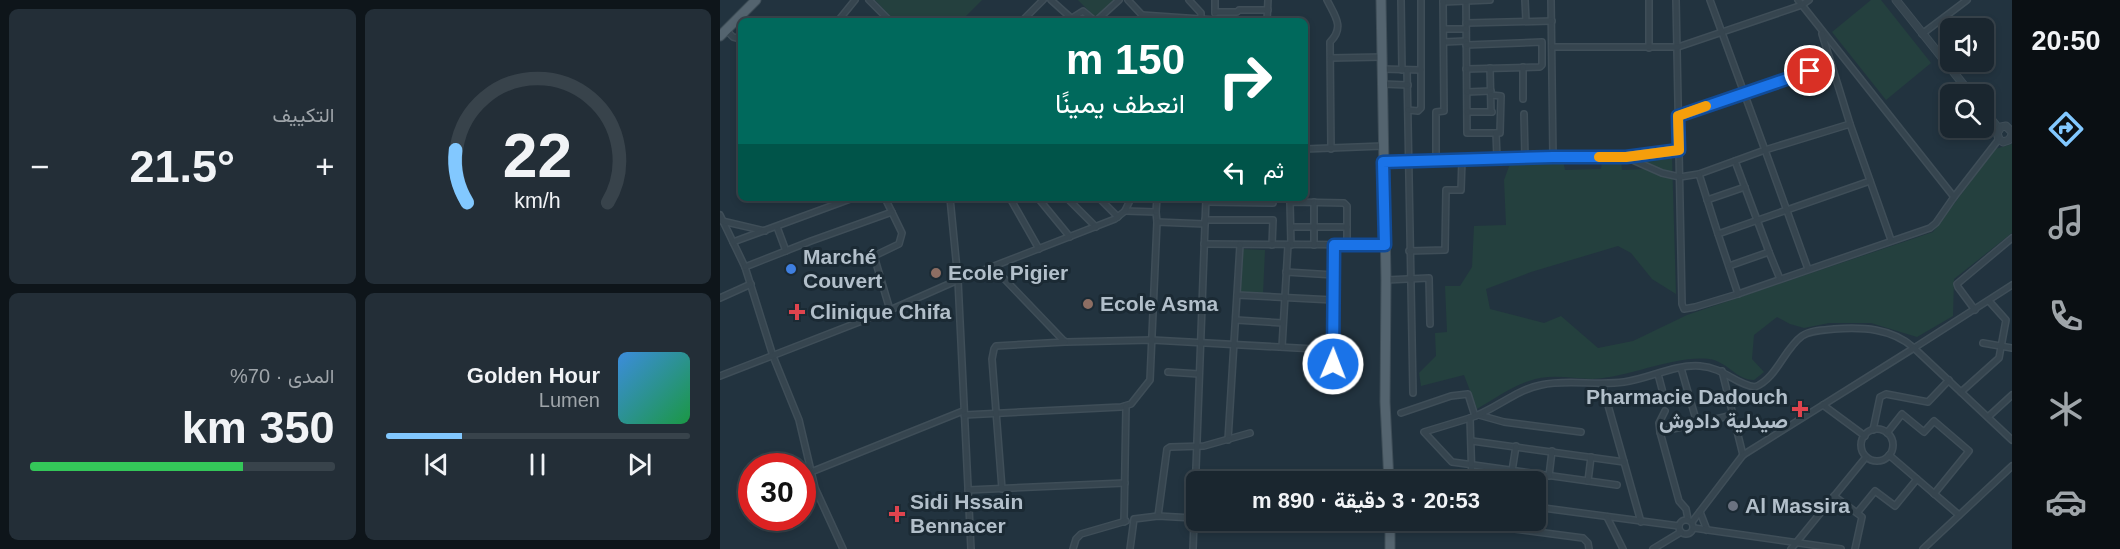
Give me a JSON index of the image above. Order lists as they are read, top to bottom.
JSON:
{
  "places": {
    "other": [
      "Marché Couvert",
      "Ecole Pigier",
      "Ecole Asma",
      "Al Massira"
    ],
    "health": ["Clinique Chifa", "Pharmacie Dadouch صيدلية دادوش", "Sidi Hssain Bennacer"]
  },
  "page": {
    "tabs": "20:50",
    "tile": [
      "التكييف",
      ["المدى · 70%", "350 km"]
    ],
    "turn": ["150 m", "انعطف يمينًا"],
    "heat": ["−", "21.5°", "+"],
    "then": "ثم",
    "song": ["Golden Hour", "Lumen"],
    "limit": "30",
    "trip": "20:53 · 3 دقيقة · 890 m",
    "gauge": ["22", "km/h"]
  }
}
